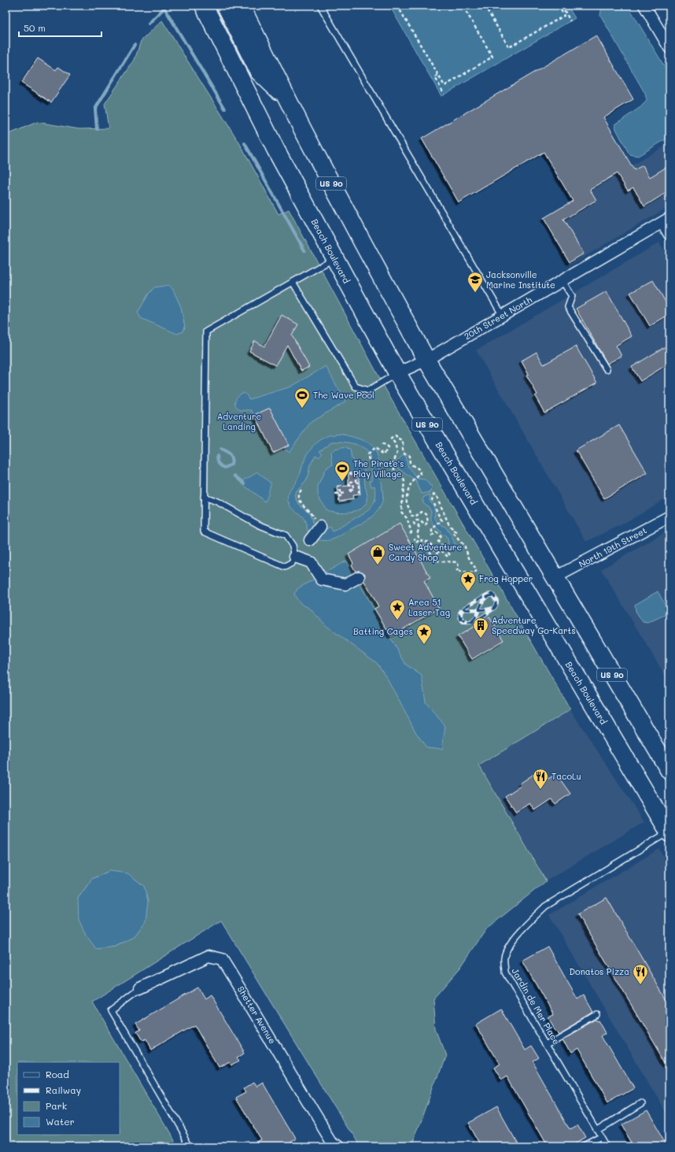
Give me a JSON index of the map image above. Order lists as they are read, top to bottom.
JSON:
{
  "streets": {
    "highway": ["US 90", "Beach Boulevard"],
    "street": ["20th Street North", "North 19th Street", "Shetter Avenue"],
    "lane": ["Jardin de Mer Place"]
  },
  "crossings": [
    ["US 90", "20th Street North"],
    ["US 90", "North 19th Street"],
    ["Beach Boulevard", "20th Street North"],
    ["Beach Boulevard", "Jardin de Mer Place"]
  ],
  "parks": ["Adventure Landing"],
  "places": {
    "school or university": ["Jacksonville Marine Institute"],
    "sports": ["The Wave Pool", "The Pirate's Play Village"],
    "shop": ["Sweet Adventure Candy Shop"],
    "place": ["Frog Hopper", "Area 51 Laser Tag", "Batting Cages"],
    "building": ["Adventure Speedway Go-Karts"],
    "restaurant": ["TacoLu", "Donatos Pizza"]
  },
  "legend": [
    "Road",
    "Railway",
    "Park",
    "Water"
  ],
  "scale_bar": "50 m"
}
